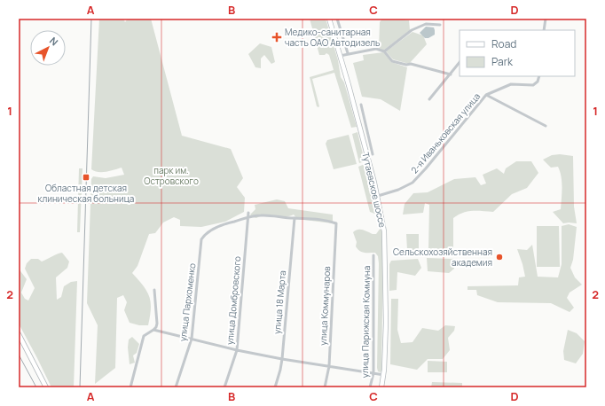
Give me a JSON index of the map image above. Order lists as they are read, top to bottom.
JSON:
{
  "streets": {
    "main road": ["Тутаевское шоссе"],
    "street": [
      "2-я Иваньковская улица",
      "улица Домбровского",
      "улица Пархоменко",
      "улица 18 Марта",
      "улица Коммунаров",
      "улица Парижская Коммуна"
    ]
  },
  "crossings": [
    ["2-я Иваньковская улица", "Тутаевское шоссе"],
    ["улица Домбровского", "улица Пархоменко"],
    ["улица 18 Марта", "улица Коммунаров"]
  ],
  "parks": ["парк им. Островского"],
  "places": {
    "health": ["Медико-санитарная часть ОАО Автодизель"],
    "transit": ["Областная детская клиническая больница"],
    "other": ["Сельскохозяйственная академия"]
  },
  "legend": ["Road", "Park"],
  "north": "top right",
  "grid": {
    "columns": [
      "A",
      "B",
      "C",
      "D"
    ],
    "rows": ["1", "2"]
  }
}
